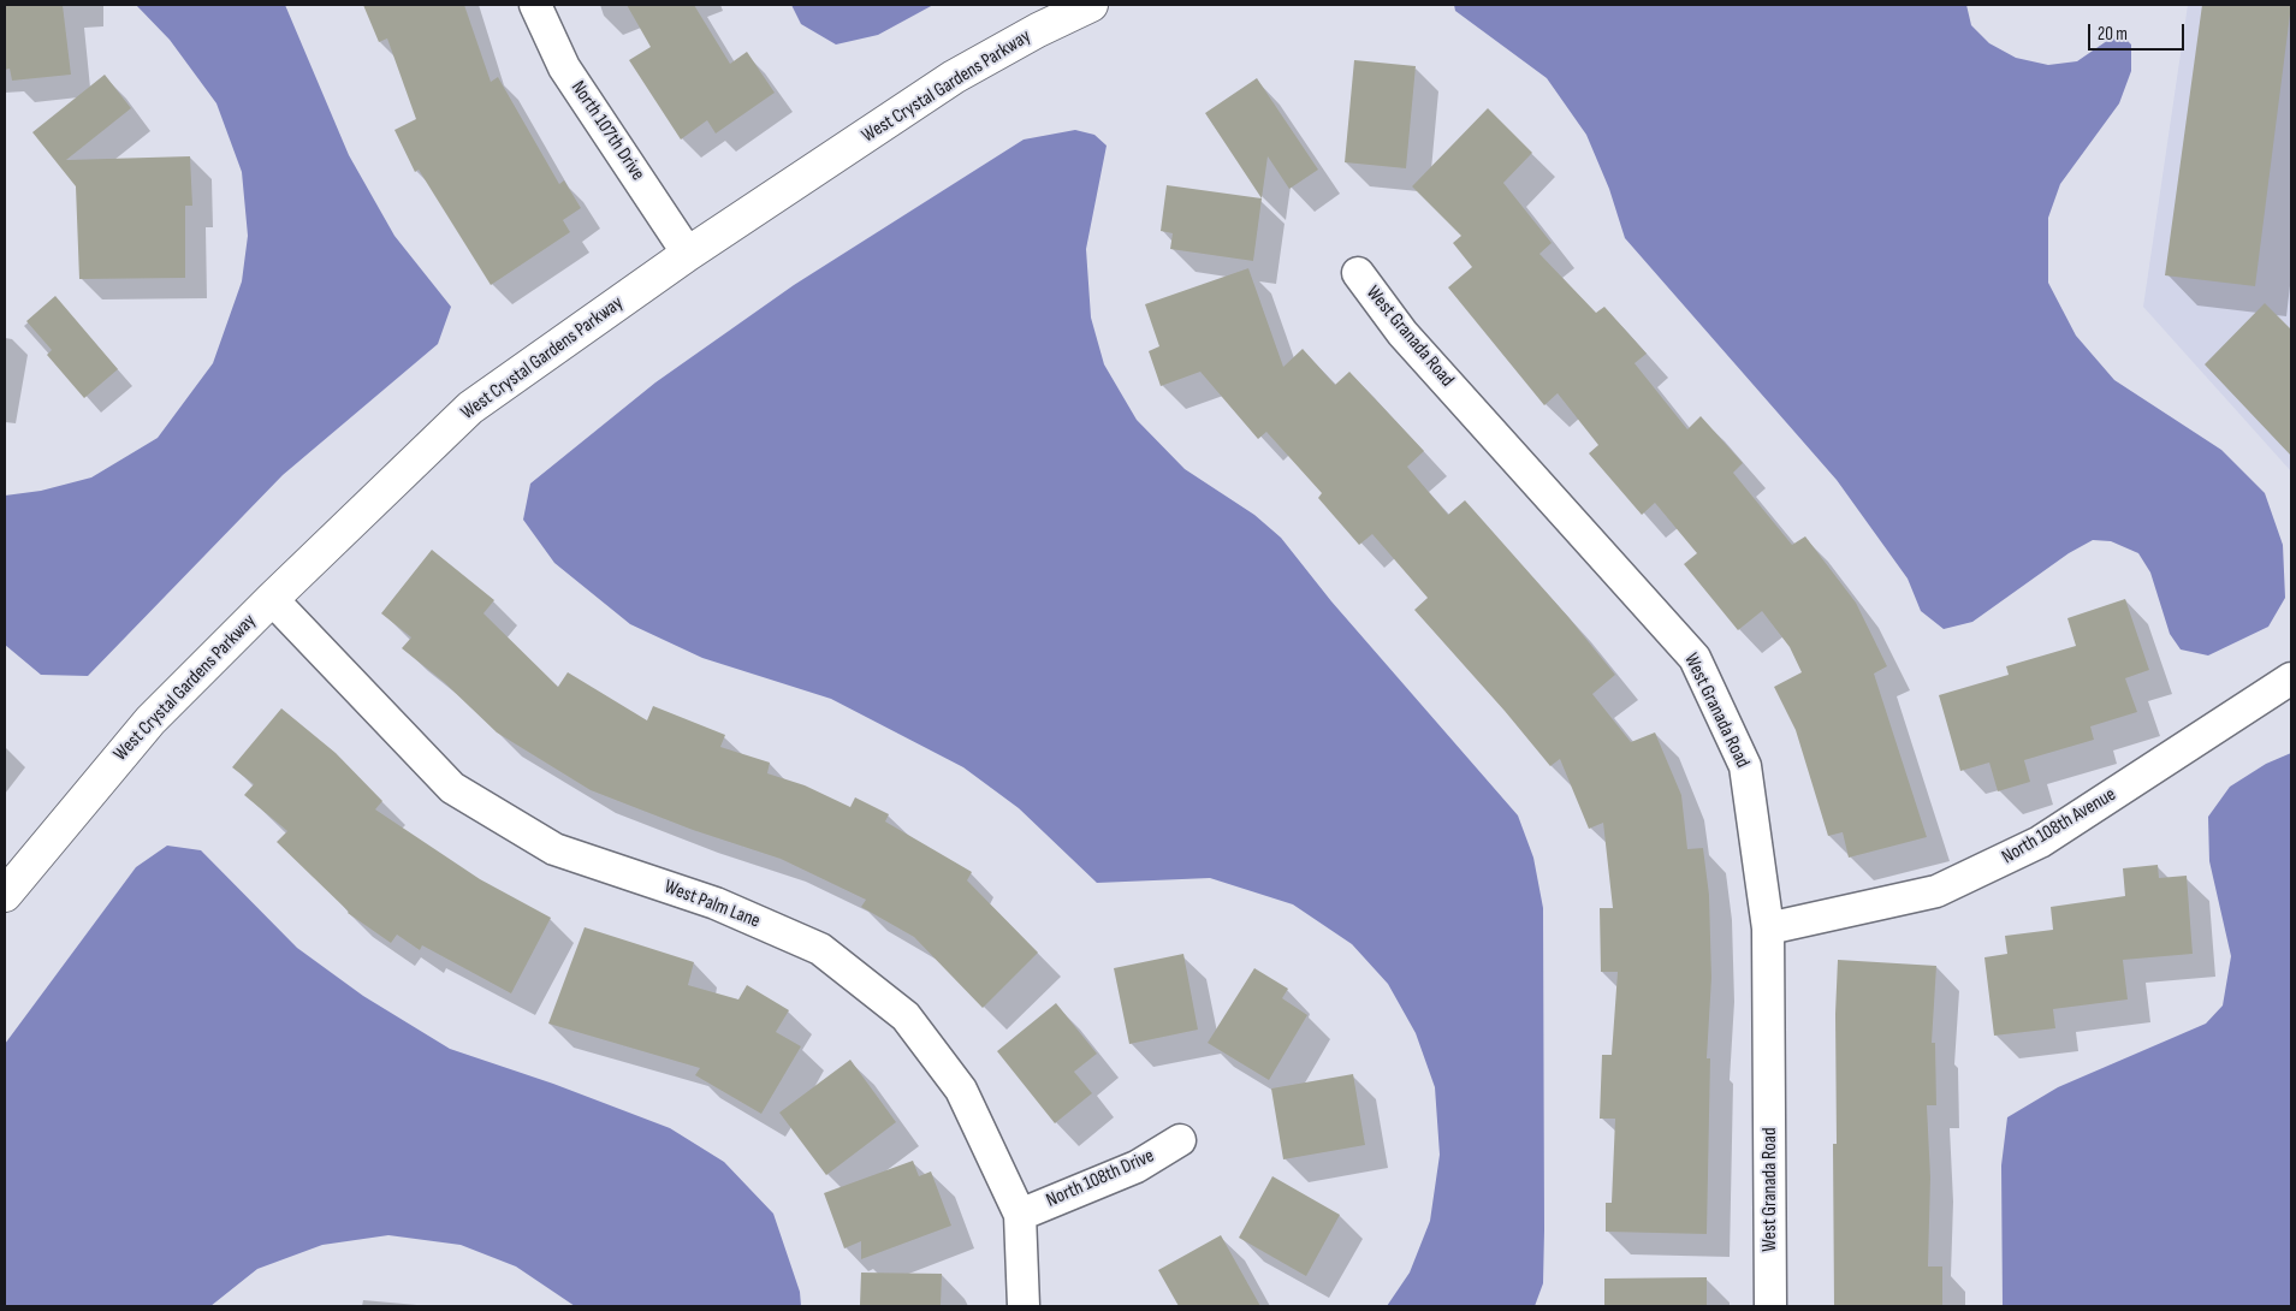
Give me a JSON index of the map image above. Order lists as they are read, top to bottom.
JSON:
{
  "streets": {
    "street": [
      "West Crystal Gardens Parkway",
      "North 107th Drive",
      "West Granada Road",
      "North 108th Avenue",
      "West Palm Lane",
      "North 108th Drive"
    ]
  },
  "crossings": [
    ["West Crystal Gardens Parkway", "North 107th Drive"],
    ["West Crystal Gardens Parkway", "West Palm Lane"],
    ["West Granada Road", "North 108th Avenue"],
    ["West Palm Lane", "North 108th Drive"]
  ],
  "scale_bar": "20 m"
}
